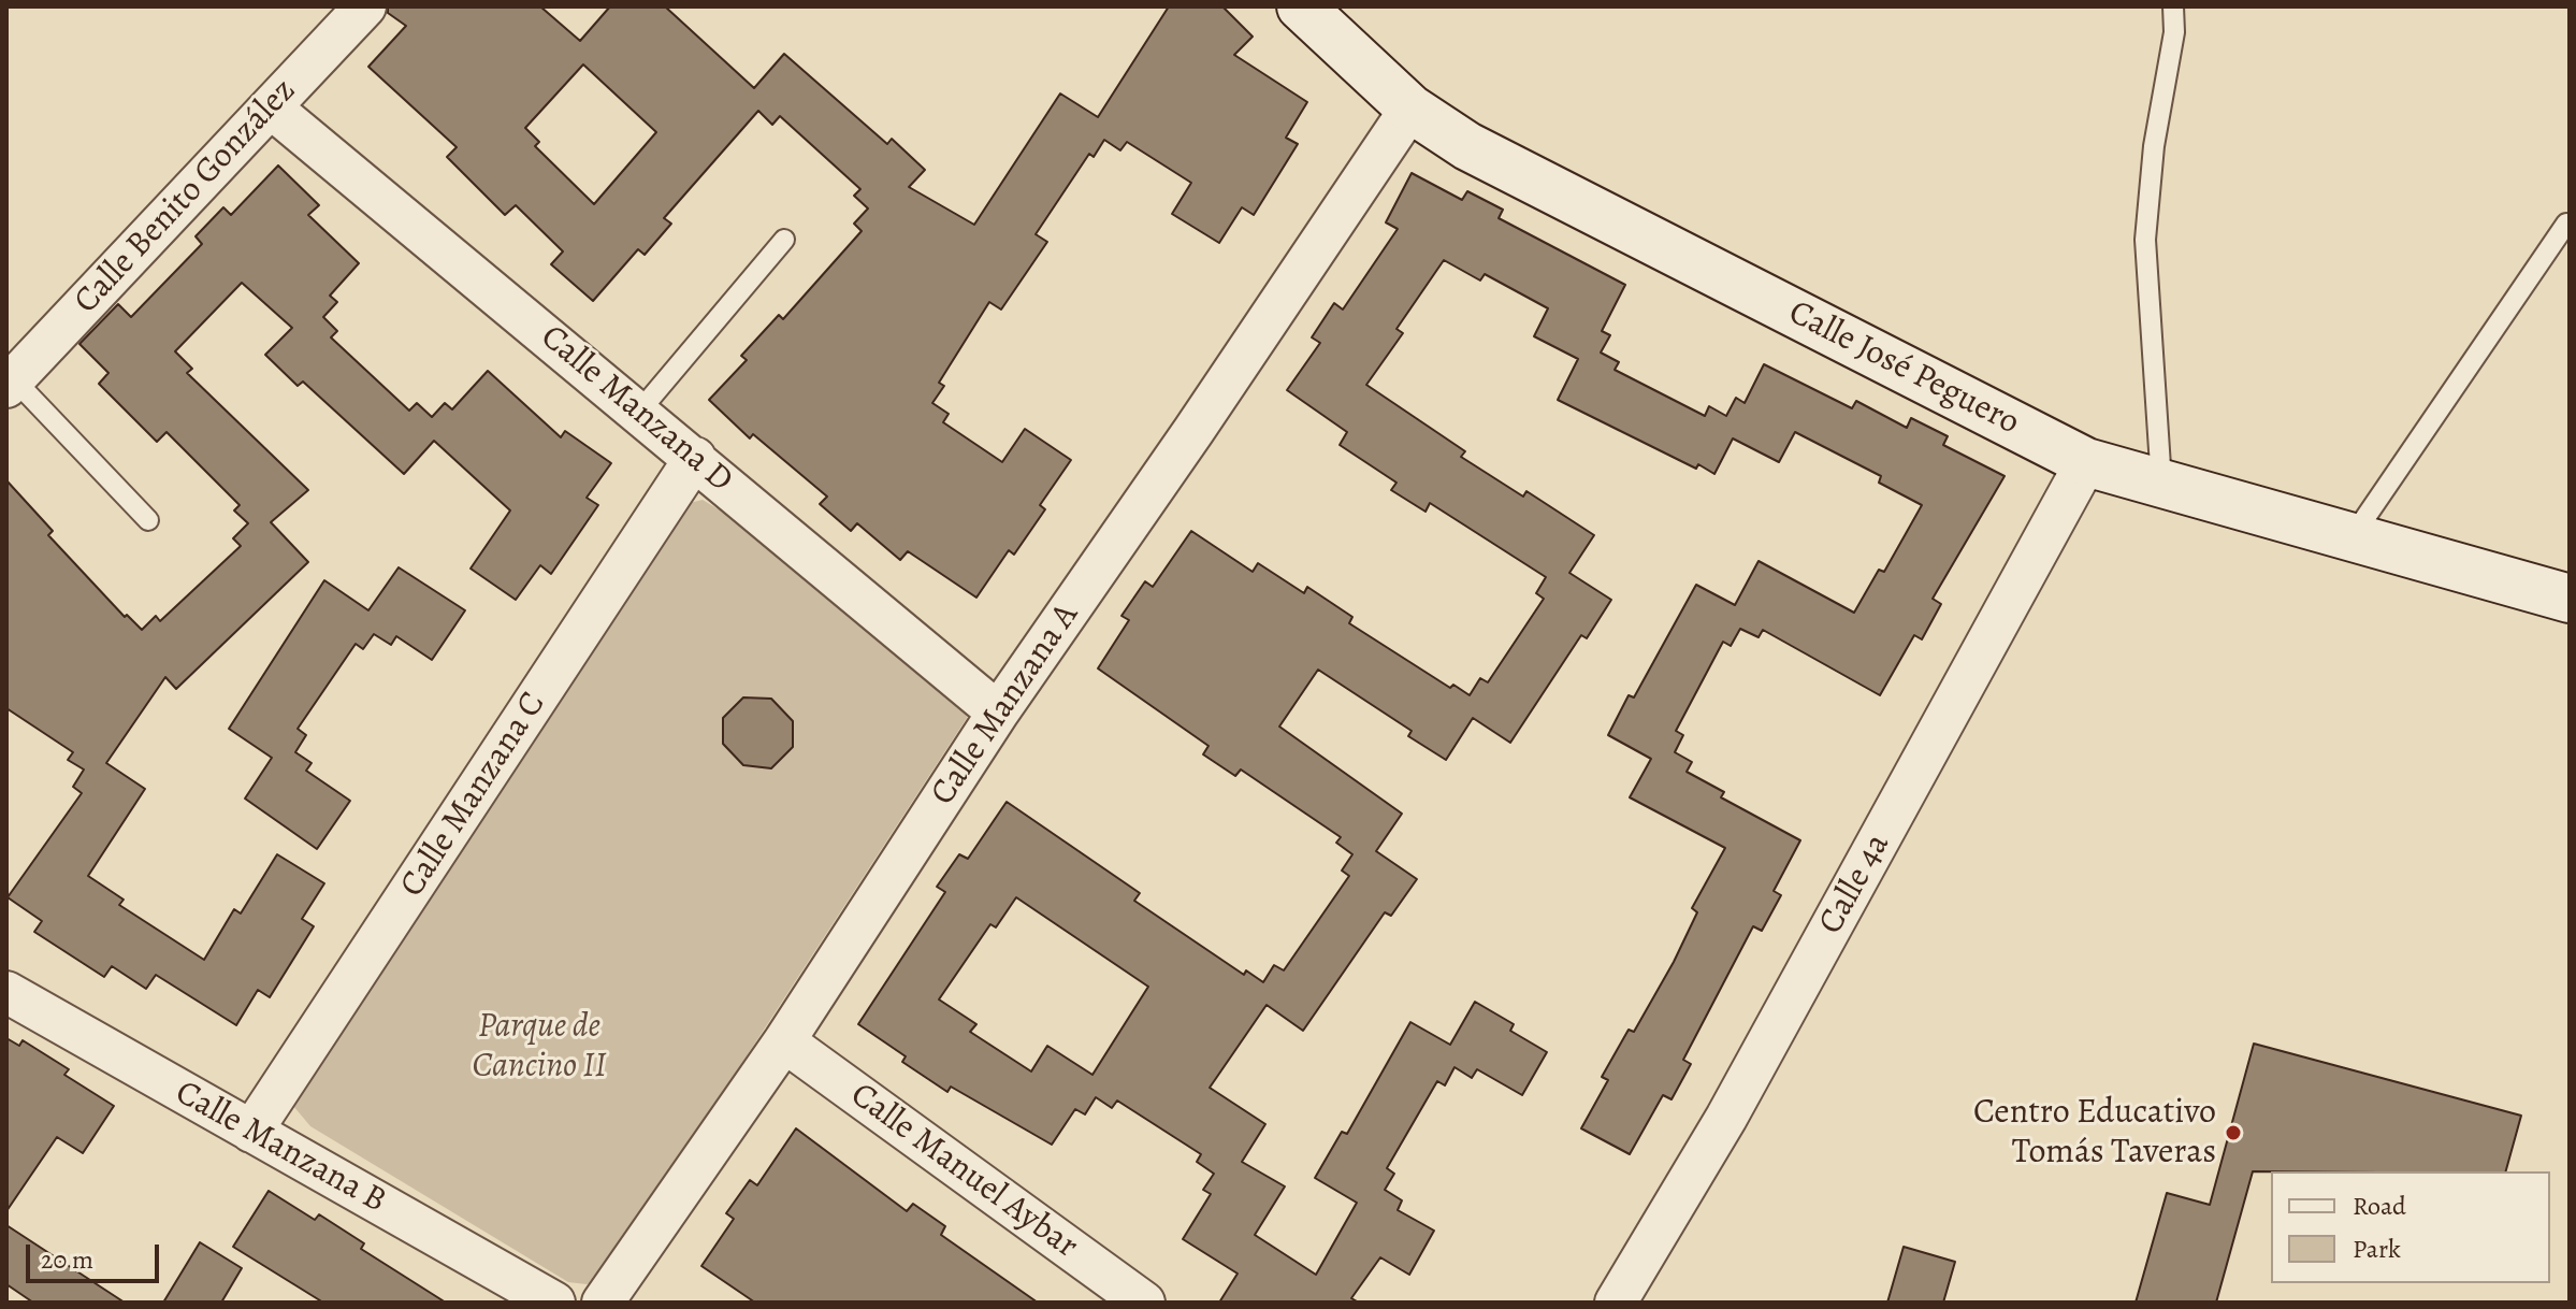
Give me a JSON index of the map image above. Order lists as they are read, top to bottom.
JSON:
{
  "streets": {
    "main road": ["Calle José Peguero"],
    "street": [
      "Calle Benito González",
      "Calle Manzana D",
      "Calle Manzana A",
      "Calle Manzana C",
      "Calle 4a",
      "Calle Manzana B",
      "Calle Manuel Aybar"
    ]
  },
  "crossings": [
    ["Calle Benito González", "Calle Manzana D"],
    ["Calle José Peguero", "Calle Manzana A"],
    ["Calle José Peguero", "Calle 4a"],
    ["Calle Manzana D", "Calle Manzana A"],
    ["Calle Manzana D", "Calle Manzana C"],
    ["Calle Manzana A", "Calle Manuel Aybar"],
    ["Calle Manzana C", "Calle Manzana B"]
  ],
  "parks": ["Parque de Cancino II"],
  "places": ["Centro Educativo Tomás Taveras"],
  "legend": ["Road", "Park"],
  "scale_bar": "20 m"
}
